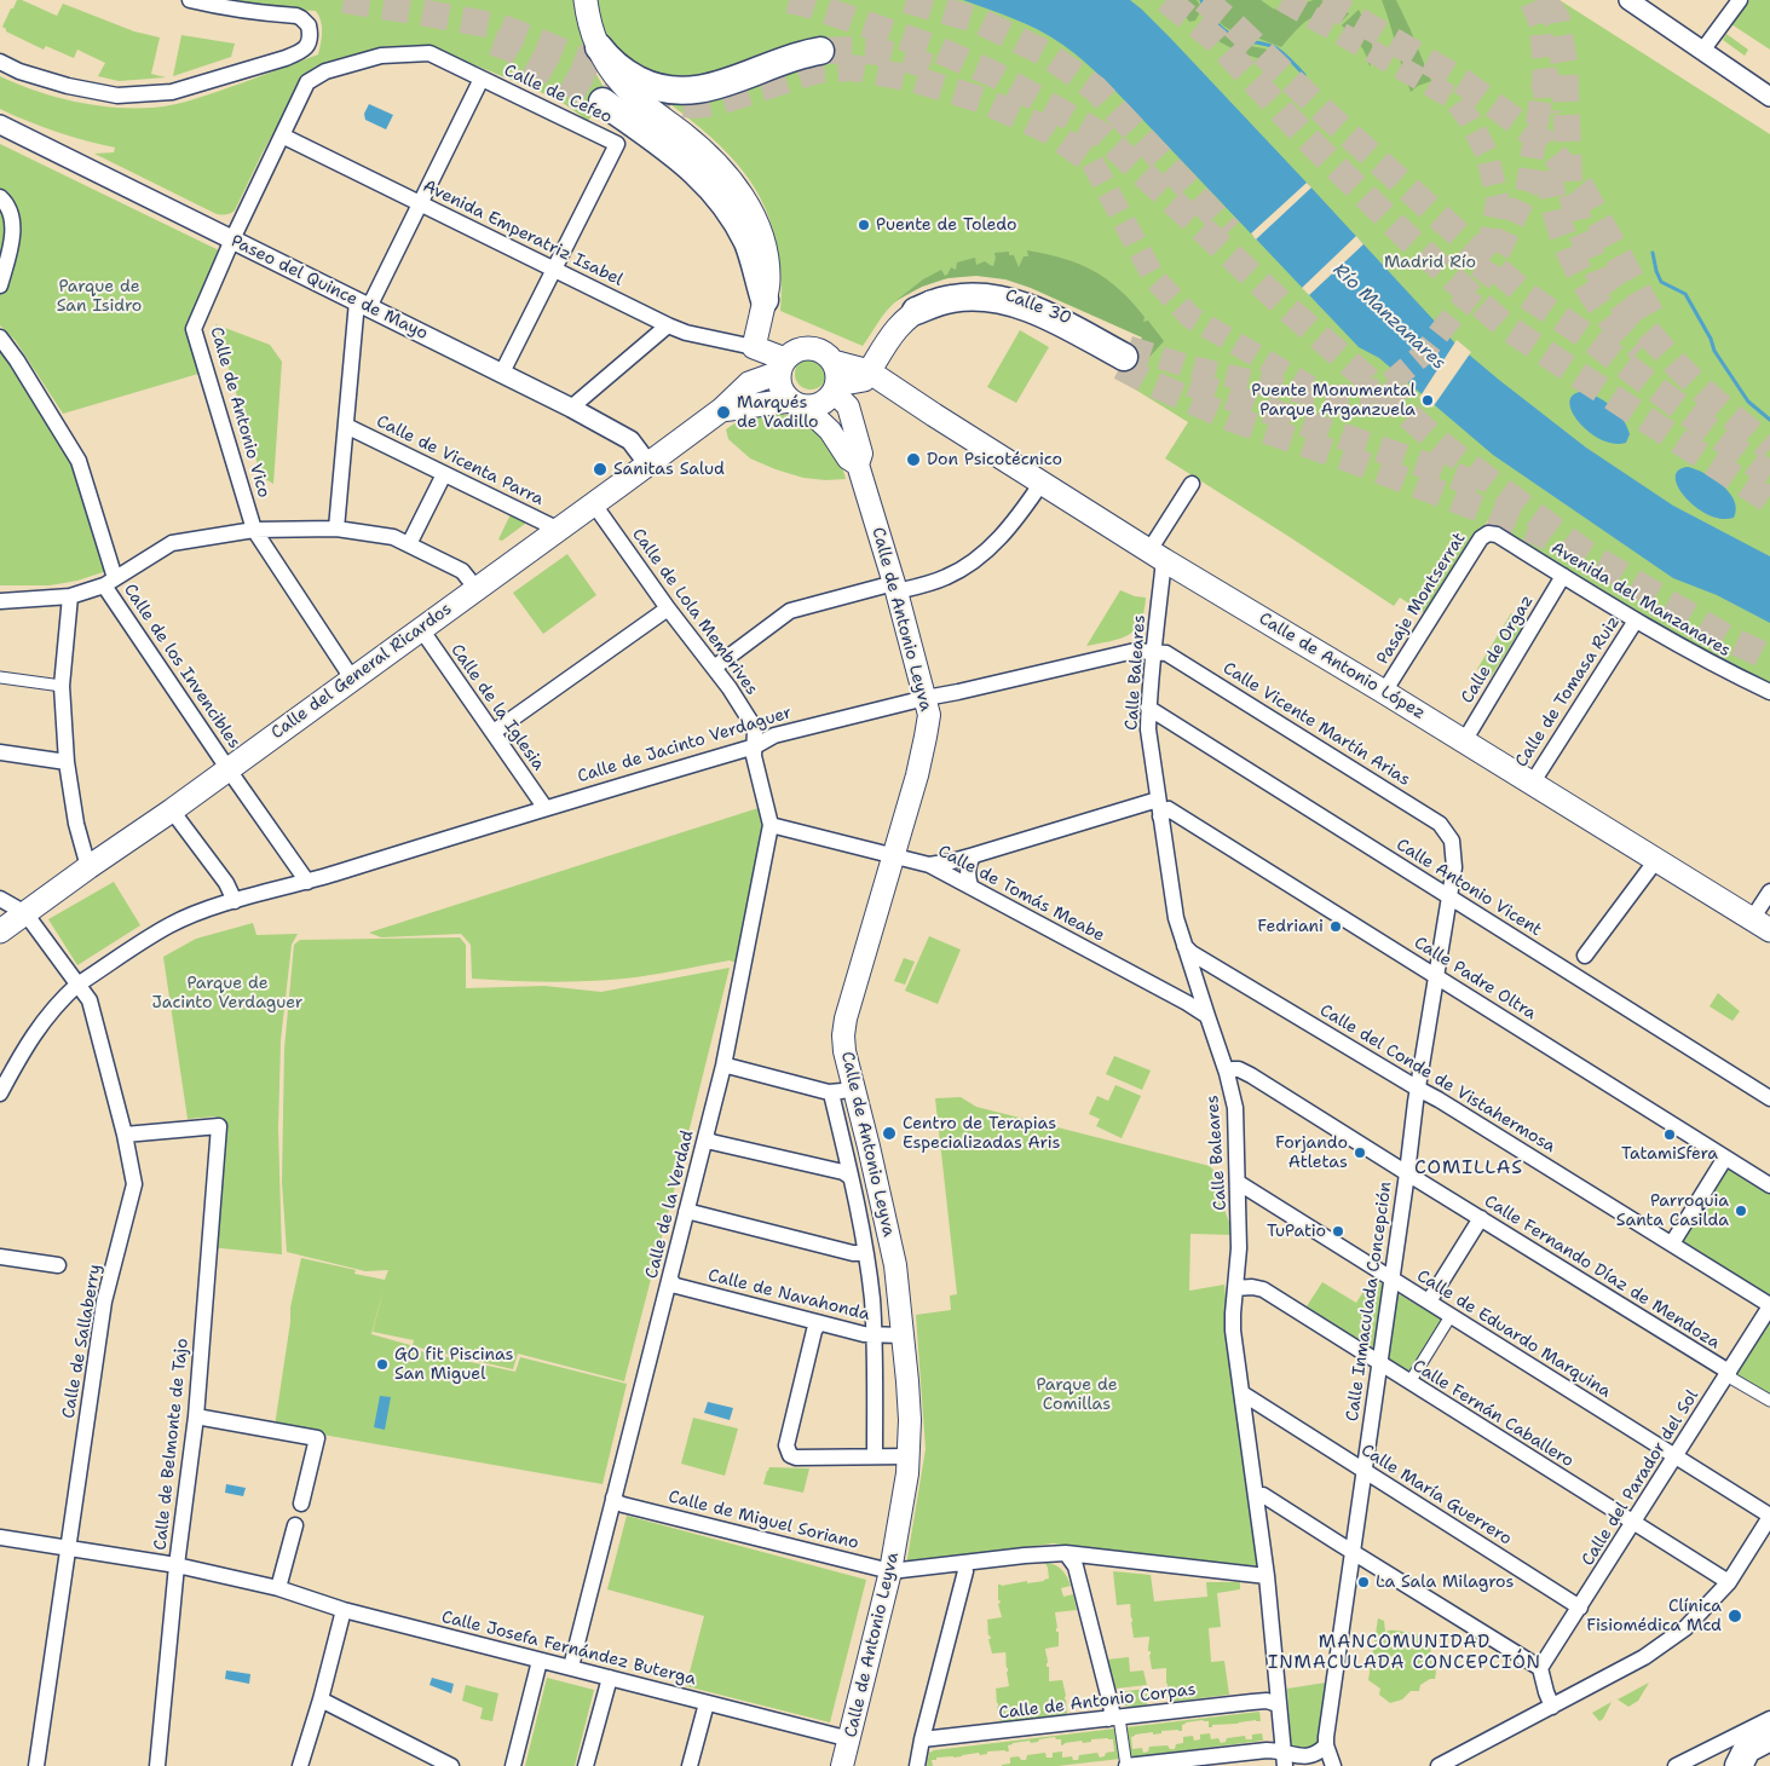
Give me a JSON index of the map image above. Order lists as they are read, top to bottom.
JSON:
{
  "streets": {
    "main road": ["Calle de Antonio Leyva", "Calle de Antonio López", "Calle del General Ricardos"],
    "street": [
      "Calle de Cefeo",
      "Avenida Emperatriz Isabel",
      "Paseo del Quince de Mayo",
      "Calle de Antonio Vico",
      "Calle de Vicenta Parra",
      "Pasaje Montserrat",
      "Avenida del Manzanares",
      "Calle de Lola Membrives",
      "Calle de Orgaz",
      "Calle de los Invencibles",
      "Calle Baleares",
      "Calle de Tomasa Ruiz",
      "Calle de la Iglesia",
      "Calle Vicente Martín Arias",
      "Calle de Jacinto Verdaguer",
      "Calle Antonio Vicent",
      "Calle de Tomás Meabe",
      "Calle Padre Oltra",
      "Calle del Conde de Vistahermosa",
      "Calle de la Verdad",
      "Calle Fernando Díaz de Mendoza",
      "Calle de Navahonda",
      "Calle Inmaculada Concepción",
      "Calle de Eduardo Marquina",
      "Calle de Sallaberry",
      "Calle Fernán Caballero",
      "Calle de Belmonte de Tajo",
      "Calle del Parador del Sol",
      "Calle María Guerrero",
      "Calle de Miguel Soriano",
      "Calle Josefa Fernández Buterga",
      "Calle de Antonio Corpas"
    ]
  },
  "crossings": [
    ["Calle de Cefeo", "Avenida Emperatriz Isabel"],
    ["Calle de Cefeo", "Calle de Antonio Vico"],
    ["Avenida Emperatriz Isabel", "Calle de Antonio Vico"],
    ["Paseo del Quince de Mayo", "Calle de Antonio Vico"],
    ["Paseo del Quince de Mayo", "Calle del General Ricardos"],
    ["Calle de Antonio Vico", "Calle del General Ricardos"],
    ["Calle de Vicenta Parra", "Calle del General Ricardos"],
    ["Pasaje Montserrat", "Avenida del Manzanares"],
    ["Pasaje Montserrat", "Calle de Antonio López"],
    ["Avenida del Manzanares", "Calle de Orgaz"],
    ["Avenida del Manzanares", "Calle de Tomasa Ruiz"],
    ["Calle de Lola Membrives", "Calle del General Ricardos"],
    ["Calle de Lola Membrives", "Calle de Jacinto Verdaguer"],
    ["Calle de Lola Membrives", "Calle de la Verdad"],
    ["Calle de Antonio Leyva", "Calle de Antonio López"],
    ["Calle de Antonio Leyva", "Calle del General Ricardos"],
    ["Calle de Antonio Leyva", "Calle de Jacinto Verdaguer"],
    ["Calle de Antonio Leyva", "Calle de Tomás Meabe"],
    ["Calle de Antonio Leyva", "Calle de Navahonda"],
    ["Calle de Antonio Leyva", "Calle de Miguel Soriano"],
    ["Calle de Antonio Leyva", "Calle Josefa Fernández Buterga"],
    ["Calle de Orgaz", "Calle de Antonio López"],
    ["Calle de los Invencibles", "Calle del General Ricardos"],
    ["Calle de los Invencibles", "Calle de Jacinto Verdaguer"],
    ["Calle de Antonio López", "Calle del General Ricardos"],
    ["Calle de Antonio López", "Calle Baleares"],
    ["Calle de Antonio López", "Calle de Tomasa Ruiz"],
    ["Calle del General Ricardos", "Calle de la Iglesia"],
    ["Calle del General Ricardos", "Calle de Sallaberry"],
    ["Calle Baleares", "Calle Vicente Martín Arias"],
    ["Calle Baleares", "Calle de Jacinto Verdaguer"],
    ["Calle Baleares", "Calle Antonio Vicent"],
    ["Calle Baleares", "Calle de Tomás Meabe"],
    ["Calle Baleares", "Calle Padre Oltra"],
    ["Calle Baleares", "Calle del Conde de Vistahermosa"],
    ["Calle Baleares", "Calle Fernando Díaz de Mendoza"],
    ["Calle Baleares", "Calle de Eduardo Marquina"],
    ["Calle Baleares", "Calle Fernán Caballero"],
    ["Calle Baleares", "Calle María Guerrero"],
    ["Calle Baleares", "Calle de Miguel Soriano"],
    ["Calle Baleares", "Calle de Antonio Corpas"],
    ["Calle de la Iglesia", "Calle de Jacinto Verdaguer"],
    ["Calle Vicente Martín Arias", "Calle de Jacinto Verdaguer"],
    ["Calle Vicente Martín Arias", "Calle Inmaculada Concepción"],
    ["Calle de Jacinto Verdaguer", "Calle de la Verdad"],
    ["Calle de Jacinto Verdaguer", "Calle de Sallaberry"],
    ["Calle Antonio Vicent", "Calle Inmaculada Concepción"],
    ["Calle de Tomás Meabe", "Calle de la Verdad"],
    ["Calle Padre Oltra", "Calle Inmaculada Concepción"],
    ["Calle del Conde de Vistahermosa", "Calle Inmaculada Concepción"],
    ["Calle del Conde de Vistahermosa", "Calle del Parador del Sol"],
    ["Calle de la Verdad", "Calle de Navahonda"],
    ["Calle de la Verdad", "Calle de Miguel Soriano"],
    ["Calle de la Verdad", "Calle Josefa Fernández Buterga"],
    ["Calle Fernando Díaz de Mendoza", "Calle Inmaculada Concepción"],
    ["Calle Fernando Díaz de Mendoza", "Calle del Parador del Sol"],
    ["Calle Inmaculada Concepción", "Calle de Eduardo Marquina"],
    ["Calle Inmaculada Concepción", "Calle Fernán Caballero"],
    ["Calle Inmaculada Concepción", "Calle María Guerrero"],
    ["Calle de Eduardo Marquina", "Calle del Parador del Sol"],
    ["Calle de Sallaberry", "Calle de Belmonte de Tajo"],
    ["Calle de Sallaberry", "Calle Josefa Fernández Buterga"],
    ["Calle Fernán Caballero", "Calle del Parador del Sol"],
    ["Calle de Belmonte de Tajo", "Calle Josefa Fernández Buterga"],
    ["Calle del Parador del Sol", "Calle María Guerrero"]
  ],
  "districts": ["COMILLAS", "MANCOMUNIDAD INMACULADA CONCEPCIÓN"],
  "water": ["Río Manzanares"],
  "parks": [
    "Madrid Río",
    "Parque de San Isidro",
    "Parque de Jacinto Verdaguer",
    "Parque de Comillas"
  ],
  "places": [
    "Puente de Toledo",
    "Puente Monumental Parque Arganzuela",
    "Marqués de Vadillo",
    "Don Psicotécnico",
    "Sanitas Salud",
    "Fedriani",
    "Centro de Terapias Especializadas Aris",
    "TatamiSfera",
    "Forjando Atletas",
    "Parroquia Santa Casilda",
    "TuPatio",
    "GO fit Piscinas San Miguel",
    "La Sala Milagros",
    "Clínica Fisiomédica Mcd"
  ]
}
